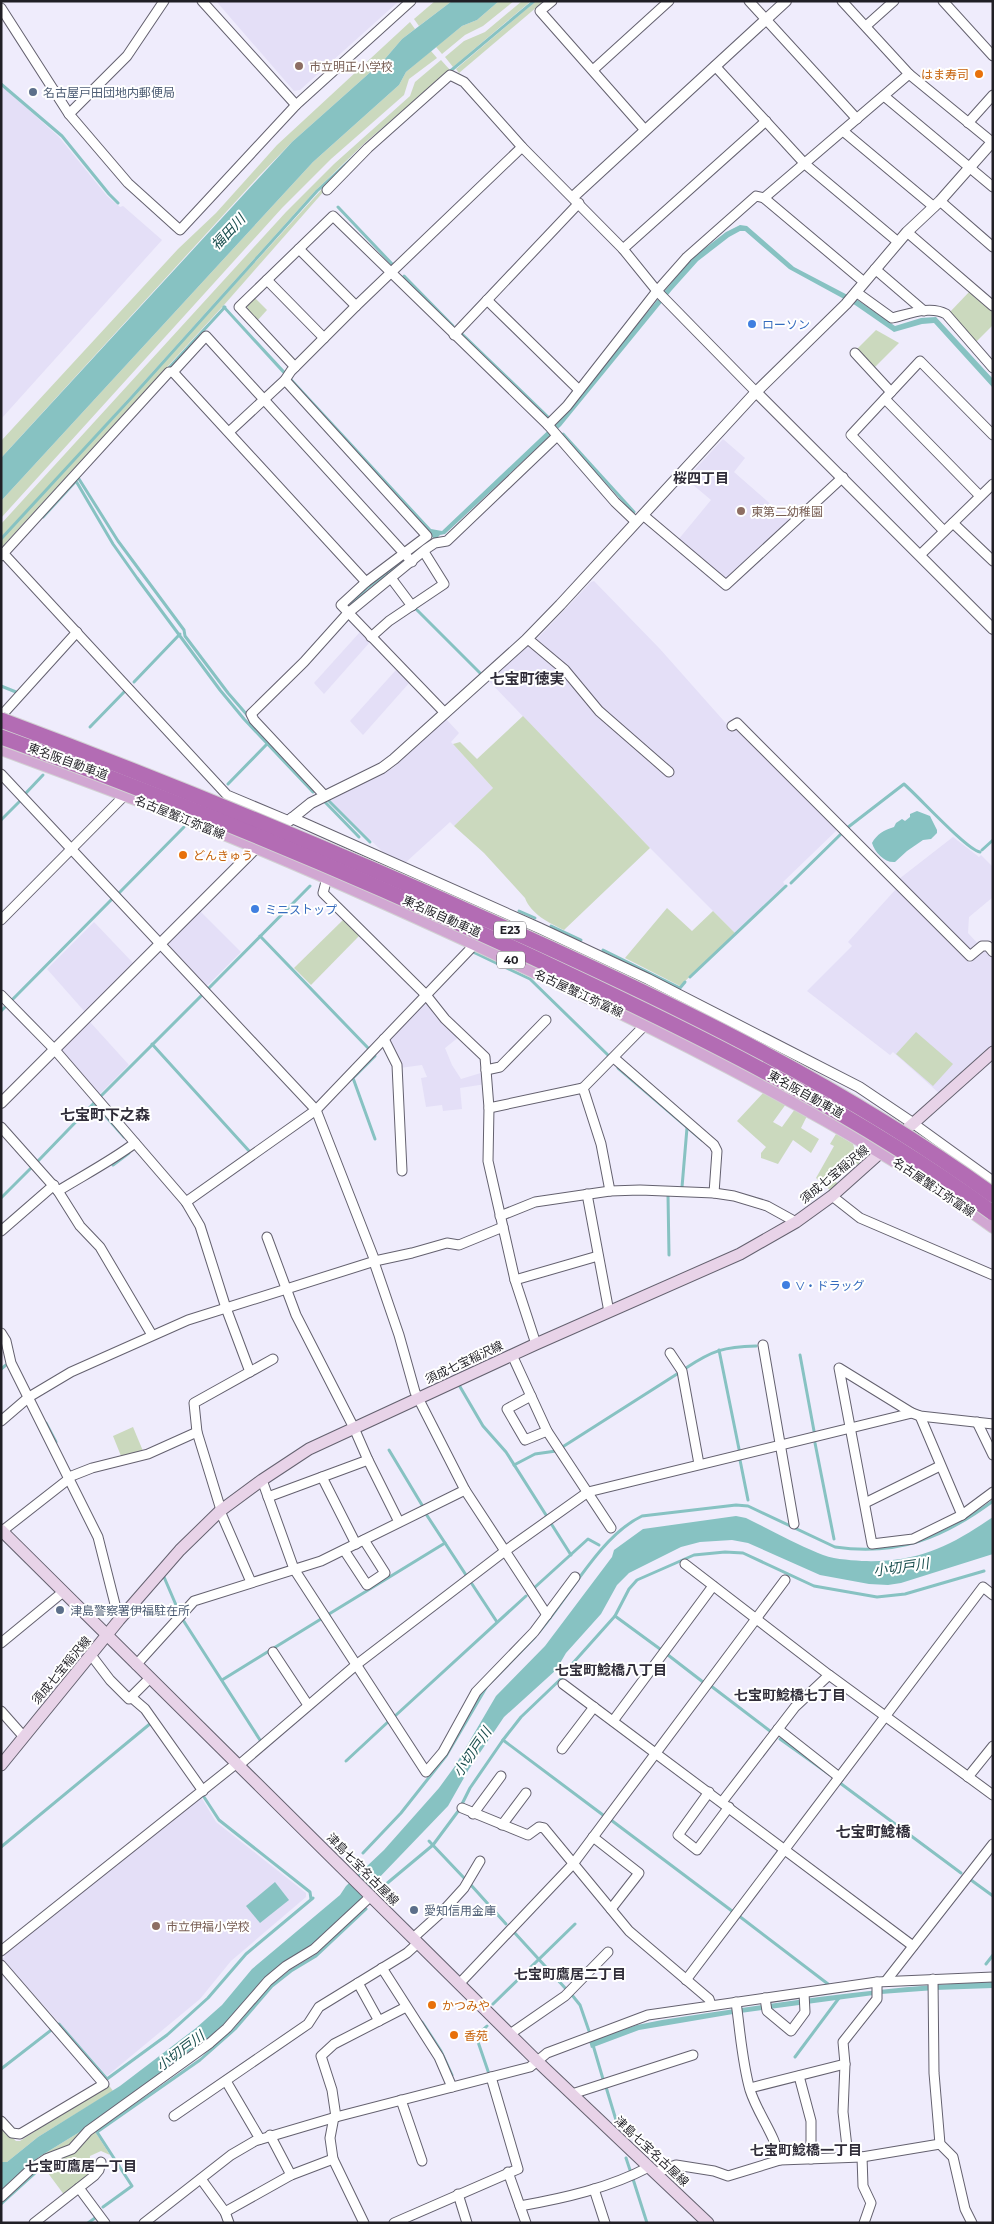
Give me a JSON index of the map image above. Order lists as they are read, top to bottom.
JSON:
{
  "streets": {
    "highway": ["東名阪自動車道", "E23"],
    "main road": [
      "名古屋蟹江弥富線",
      "40",
      "須成七宝稲沢線",
      "津島七宝名古屋線"
    ]
  },
  "crossings": [
    ["名古屋蟹江弥富線", "須成七宝稲沢線"],
    ["須成七宝稲沢線", "津島七宝名古屋線"]
  ],
  "districts": [
    "桜四丁目",
    "七宝町徳実",
    "七宝町下之森",
    "七宝町鯰橋八丁目",
    "七宝町鯰橋七丁目",
    "七宝町鯰橋",
    "七宝町鷹居二丁目",
    "七宝町鯰橋一丁目",
    "七宝町鷹居一丁目"
  ],
  "water": ["福田川", "小切戸川"],
  "places": [
    "市立明正小学校",
    "はま寿司",
    "名古屋戸田団地内郵便局",
    "ローソン",
    "東第二幼稚園",
    "どんきゅう",
    "ミニストップ",
    "V・ドラッグ",
    "津島警察署伊福駐在所",
    "愛知信用金庫",
    "市立伊福小学校",
    "かつみや",
    "香苑"
  ]
}
